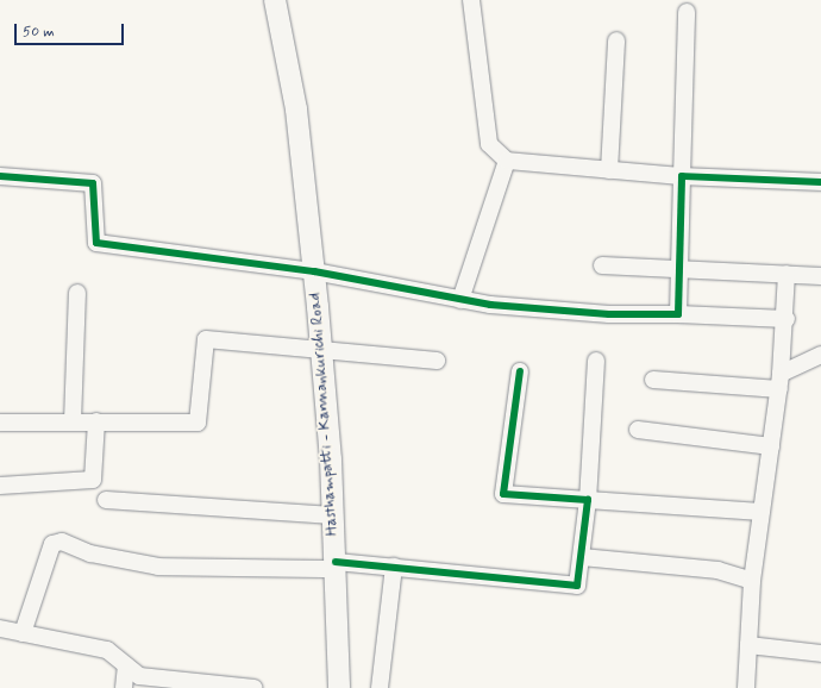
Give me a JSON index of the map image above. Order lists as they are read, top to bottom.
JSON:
{
  "streets": {
    "main road": ["Hasthampatti - Kannankurichi Road"]
  },
  "scale_bar": "50 m"
}
